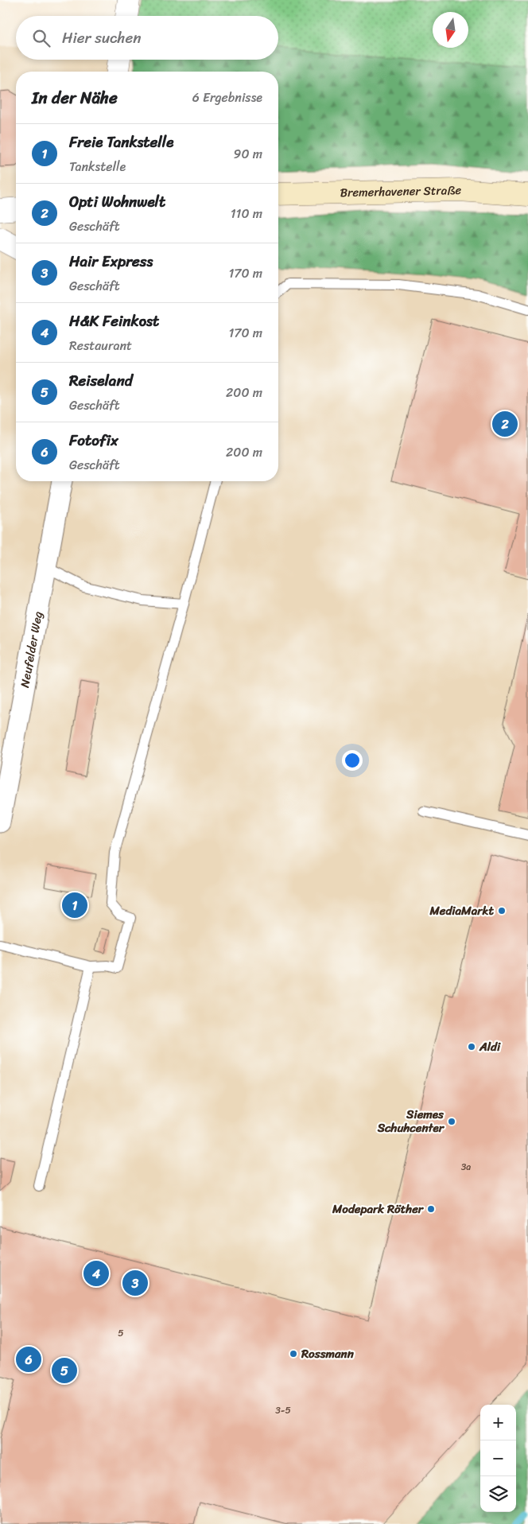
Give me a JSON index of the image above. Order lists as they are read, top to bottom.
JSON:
{
  "streets": {
    "main road": ["Bremerhavener Straße"],
    "street": ["Neufelder Weg"]
  },
  "places": [
    "MediaMarkt",
    "Aldi",
    "Siemes Schuhcenter",
    "Modepark Röther",
    "Rossmann"
  ],
  "house_numbers": ["3a", "5", "3-5"],
  "north": "bottom",
  "page": {
    "search": "Hier suchen",
    "heading": ["In der Nähe", "6 Ergebnisse"],
    "list": [
      {
        "mark": "1",
        "name": "Freie Tankstelle",
        "note": "Tankstelle",
        "value": "90 m"
      },
      {
        "mark": "2",
        "name": "Opti Wohnwelt",
        "note": "Geschäft",
        "value": "110 m"
      },
      {
        "mark": "3",
        "name": "Hair Express",
        "note": "Geschäft",
        "value": "170 m"
      },
      {
        "mark": "4",
        "name": "H&K Feinkost",
        "note": "Restaurant",
        "value": "170 m"
      },
      {
        "mark": "5",
        "name": "Reiseland",
        "note": "Geschäft",
        "value": "200 m"
      },
      {
        "mark": "6",
        "name": "Fotofix",
        "note": "Geschäft",
        "value": "200 m"
      }
    ],
    "pins": [
      "2",
      "1",
      "4",
      "3",
      "6",
      "5"
    ],
    "map_buttons": ["+", "−"]
  }
}
